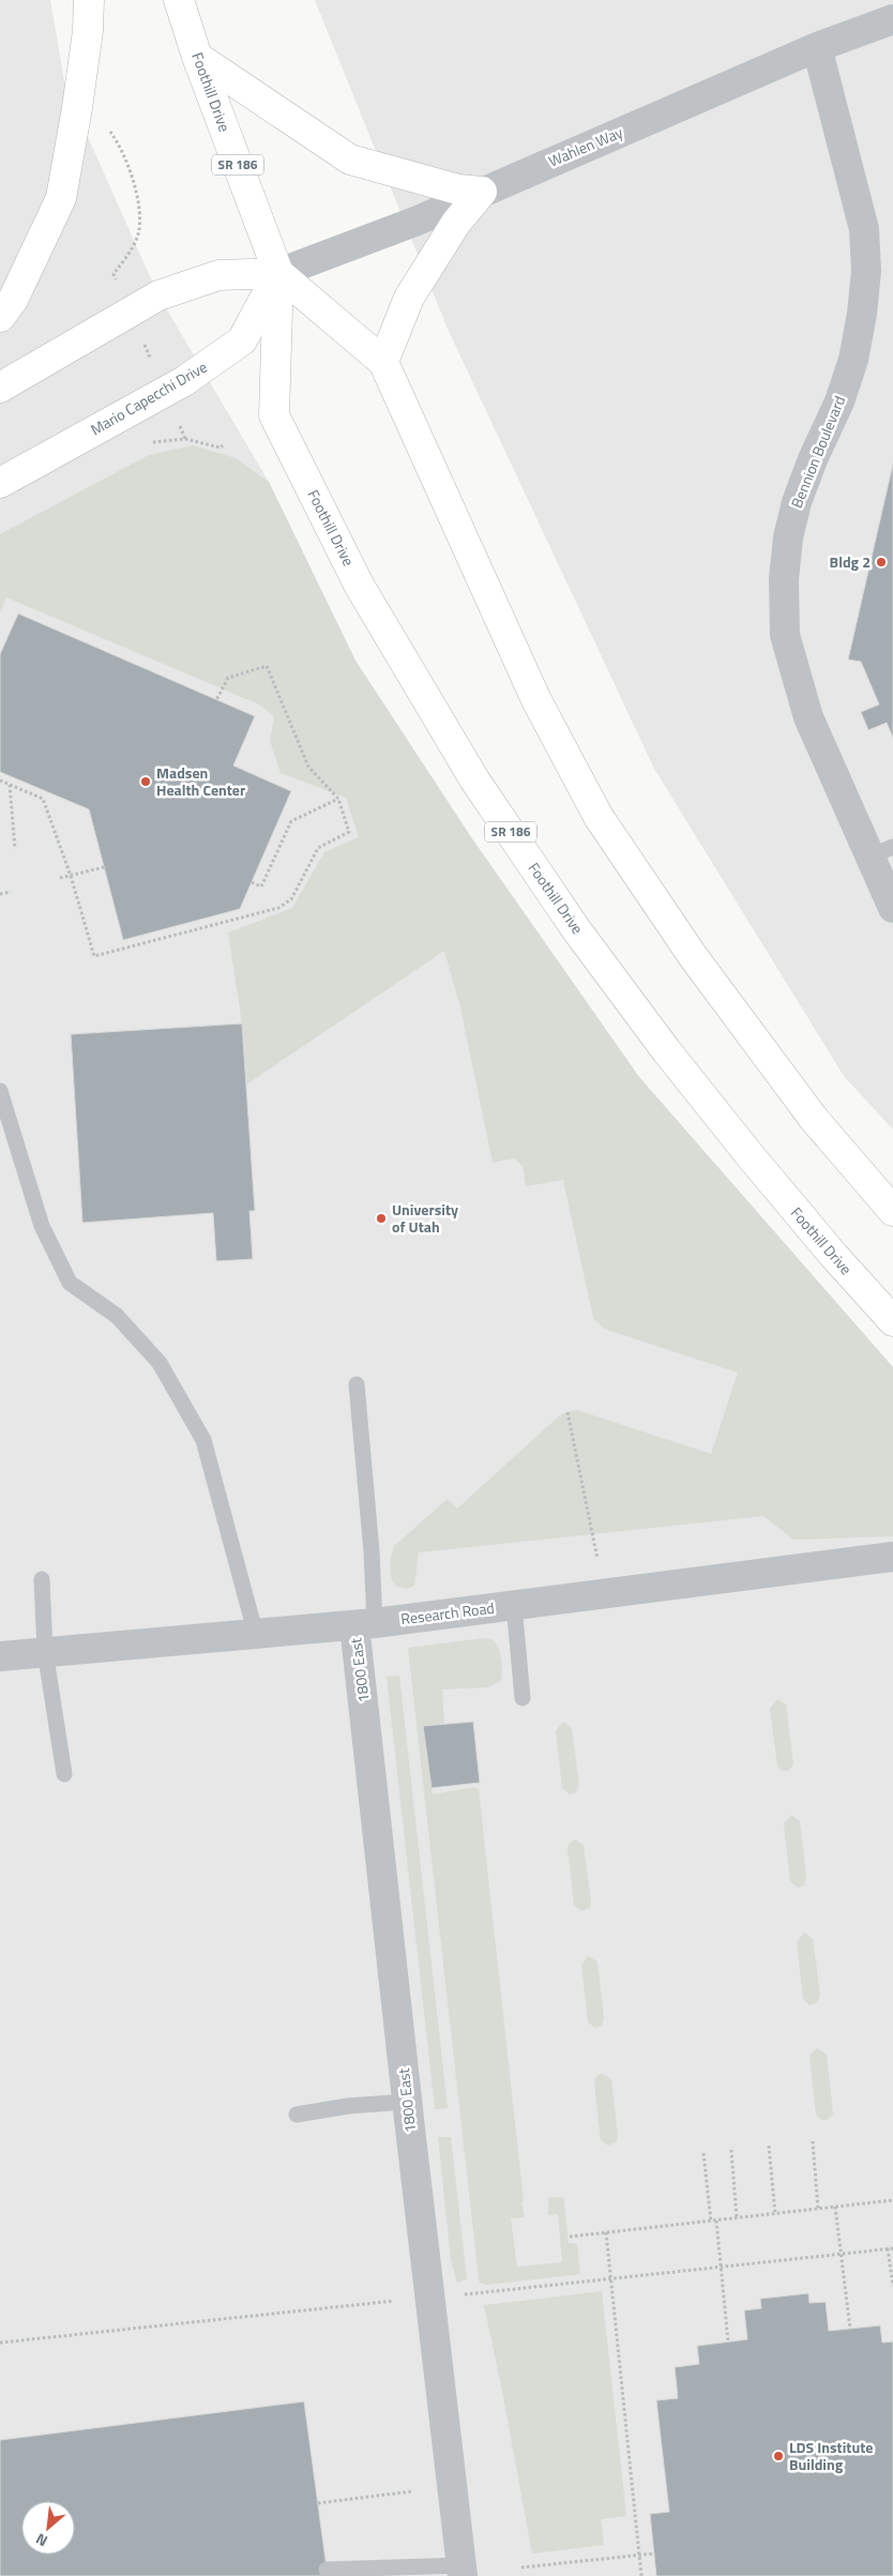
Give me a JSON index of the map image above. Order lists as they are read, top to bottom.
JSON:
{
  "streets": {
    "main road": ["Foothill Drive", "SR 186", "Mario Capecchi Drive"],
    "street": [
      "Wahlen Way",
      "Bennion Boulevard",
      "Research Road",
      "1800 East"
    ]
  },
  "crossings": [
    ["Foothill Drive", "Wahlen Way"],
    ["Foothill Drive", "Mario Capecchi Drive"],
    ["Wahlen Way", "Mario Capecchi Drive"],
    ["Wahlen Way", "Bennion Boulevard"],
    ["Research Road", "1800 East"]
  ],
  "places": [
    "Bldg 2",
    "Madsen Health Center",
    "University of Utah",
    "LDS Institute Building"
  ],
  "north": "bottom left"
}
